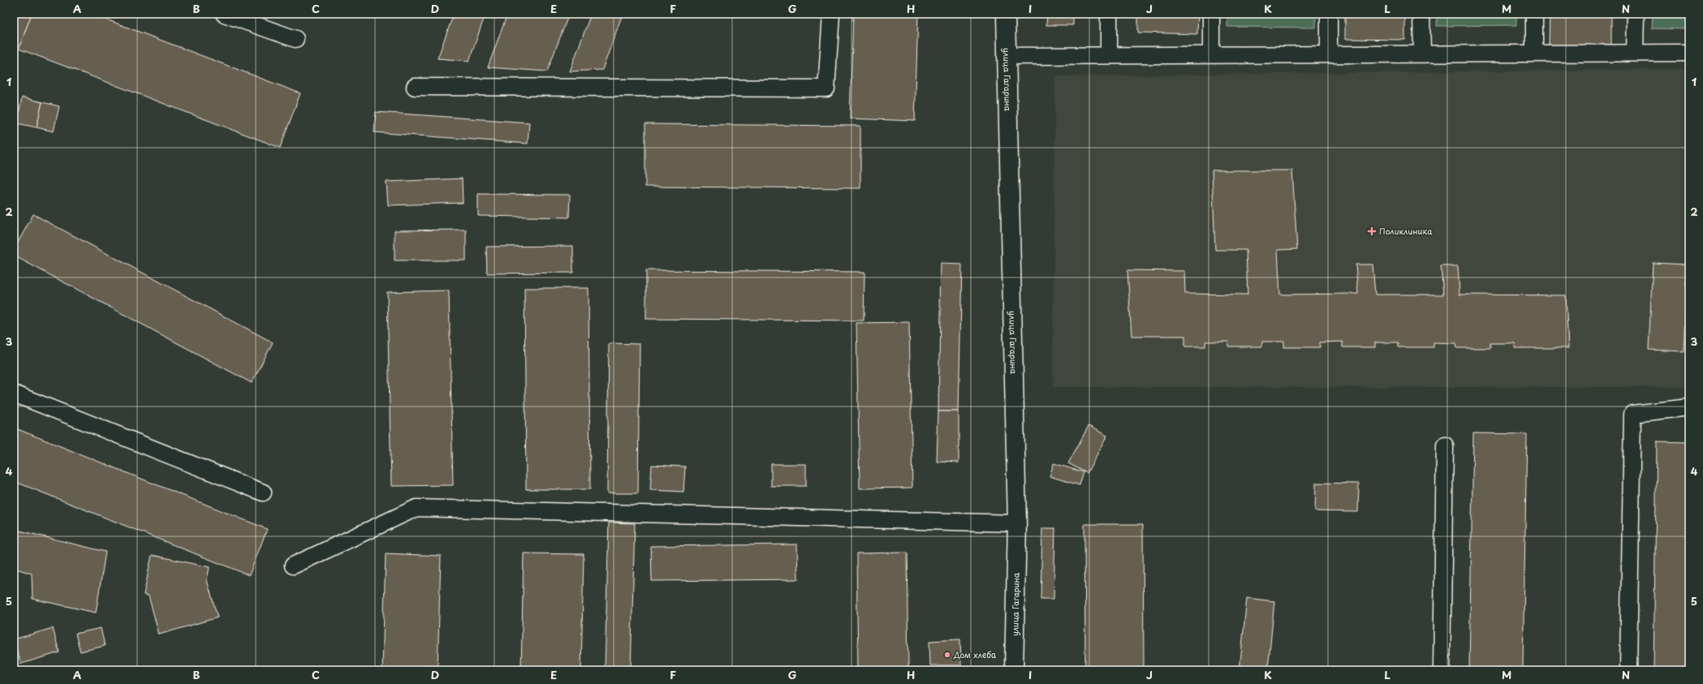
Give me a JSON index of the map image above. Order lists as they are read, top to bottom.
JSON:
{
  "streets": {
    "street": ["улица Гагарина"]
  },
  "places": {
    "health": ["Поликлиника"],
    "other": ["Дом хлеба"]
  },
  "grid": {
    "columns": [
      "A",
      "B",
      "C",
      "D",
      "E",
      "F",
      "G",
      "H",
      "I",
      "J",
      "K",
      "L",
      "M",
      "N"
    ],
    "rows": [
      "1",
      "2",
      "3",
      "4",
      "5"
    ]
  }
}
